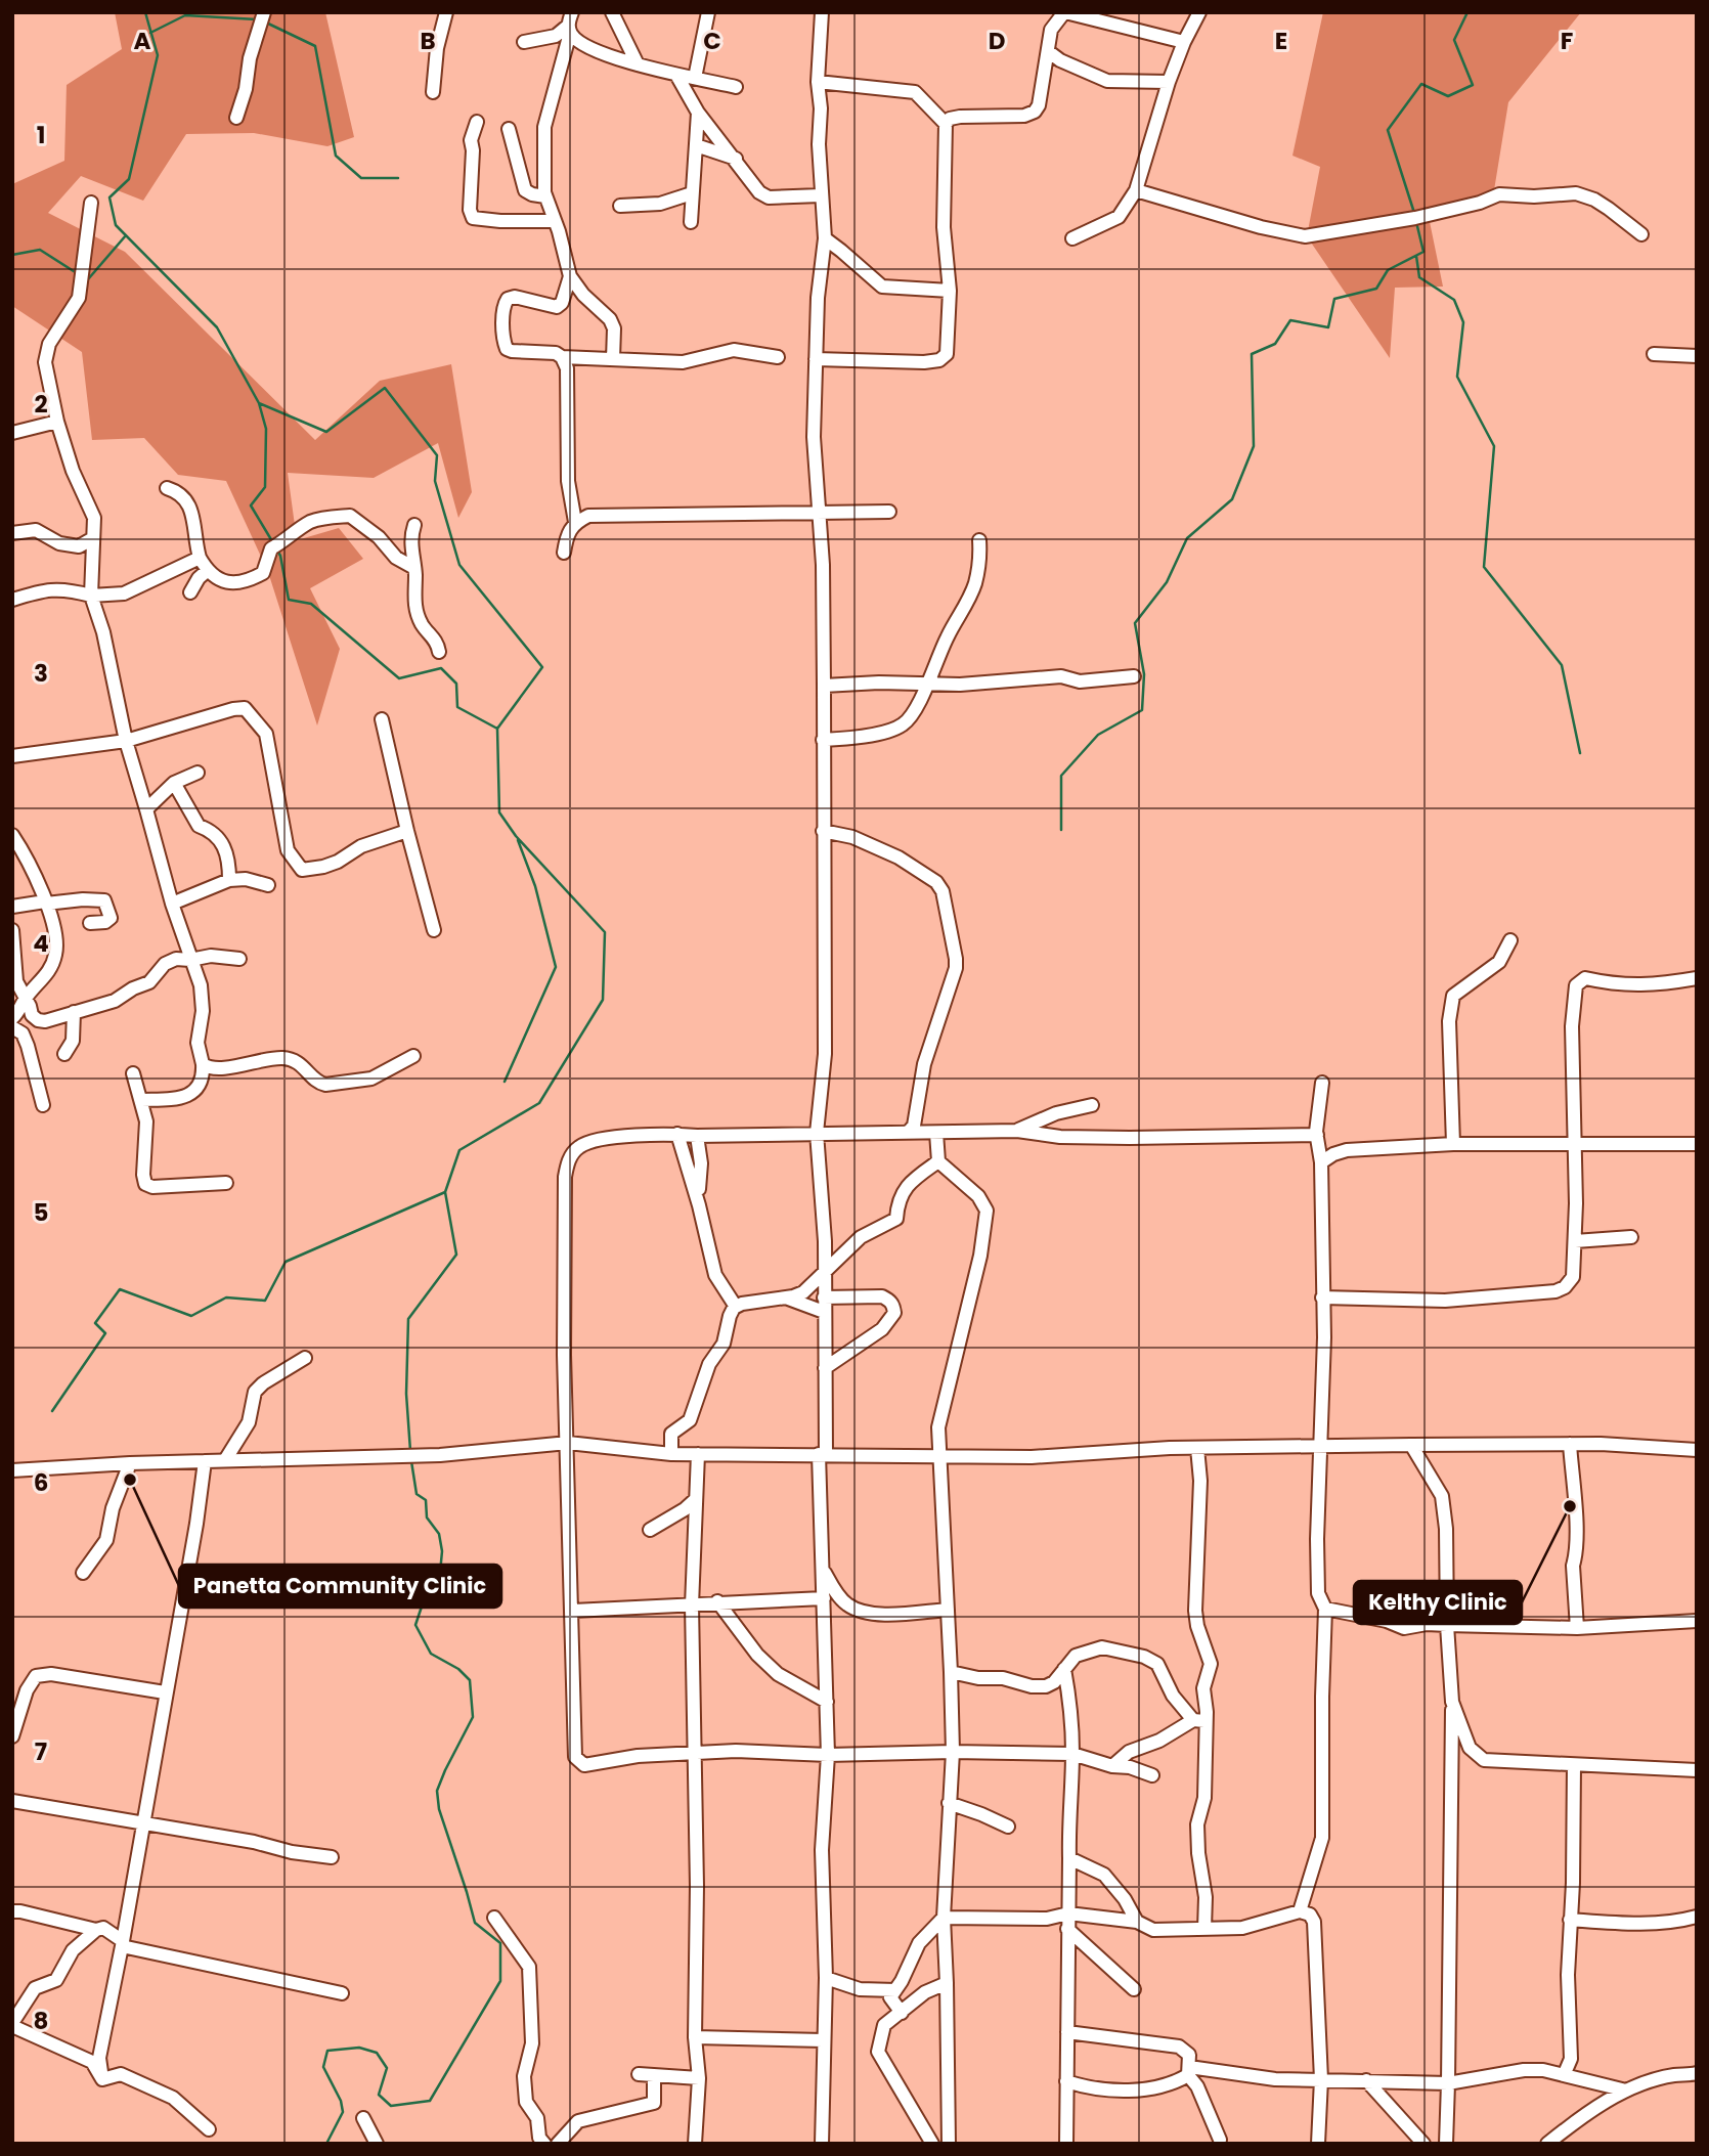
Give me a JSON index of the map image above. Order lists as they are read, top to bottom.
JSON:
{
  "places": ["Panetta Community Clinic", "Kelthy Clinic"],
  "grid": {
    "columns": [
      "A",
      "B",
      "C",
      "D",
      "E",
      "F"
    ],
    "rows": [
      "1",
      "2",
      "3",
      "4",
      "5",
      "6",
      "7",
      "8"
    ]
  }
}
